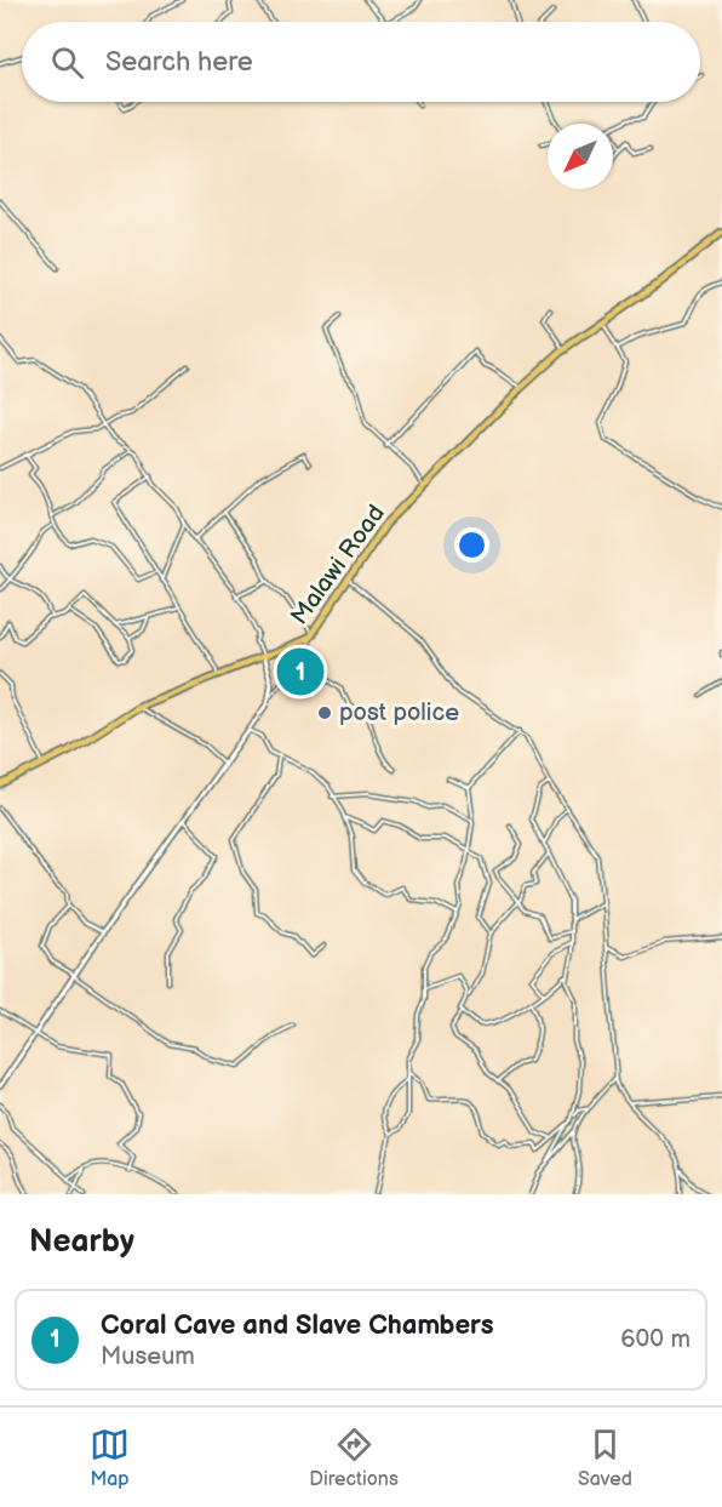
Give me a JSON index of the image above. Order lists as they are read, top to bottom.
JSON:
{
  "streets": {
    "main road": ["Malawi Road"]
  },
  "places": ["post police"],
  "north": "bottom left",
  "page": {
    "search": "Search here",
    "pins": "1",
    "heading": "Nearby",
    "list": [
      {
        "mark": "1",
        "name": "Coral Cave and Slave Chambers",
        "note": "Museum",
        "value": "600 m"
      }
    ],
    "nav": ["Map", "Directions", "Saved"]
  }
}
